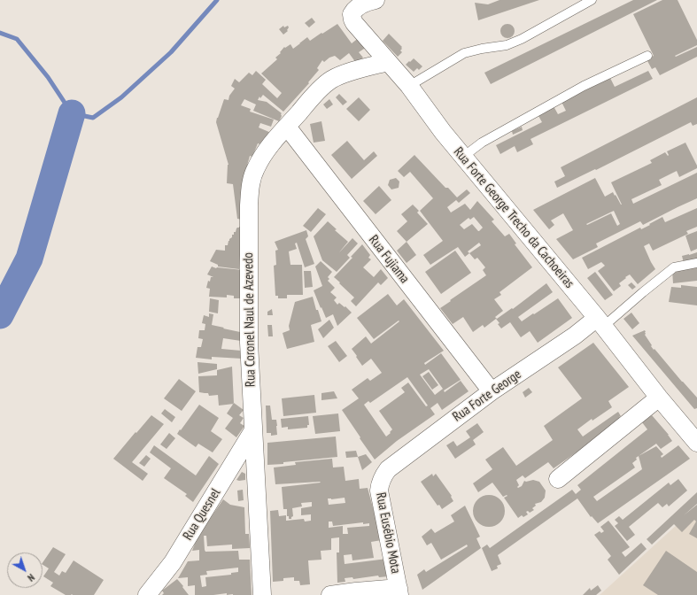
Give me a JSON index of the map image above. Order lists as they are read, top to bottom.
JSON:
{
  "streets": {
    "street": [
      "Rua Forte George Trecho da Cachoeiras",
      "Rua Fujiama",
      "Rua Coronel Naul de Azevedo",
      "Rua Forte George",
      "Rua Quesnel",
      "Rua Eusébio Mota"
    ]
  },
  "crossings": [
    ["Rua Forte George Trecho da Cachoeiras", "Rua Coronel Naul de Azevedo"],
    ["Rua Forte George Trecho da Cachoeiras", "Rua Forte George"],
    ["Rua Fujiama", "Rua Coronel Naul de Azevedo"],
    ["Rua Fujiama", "Rua Forte George"],
    ["Rua Coronel Naul de Azevedo", "Rua Quesnel"],
    ["Rua Forte George", "Rua Eusébio Mota"]
  ],
  "north": "bottom right"
}
